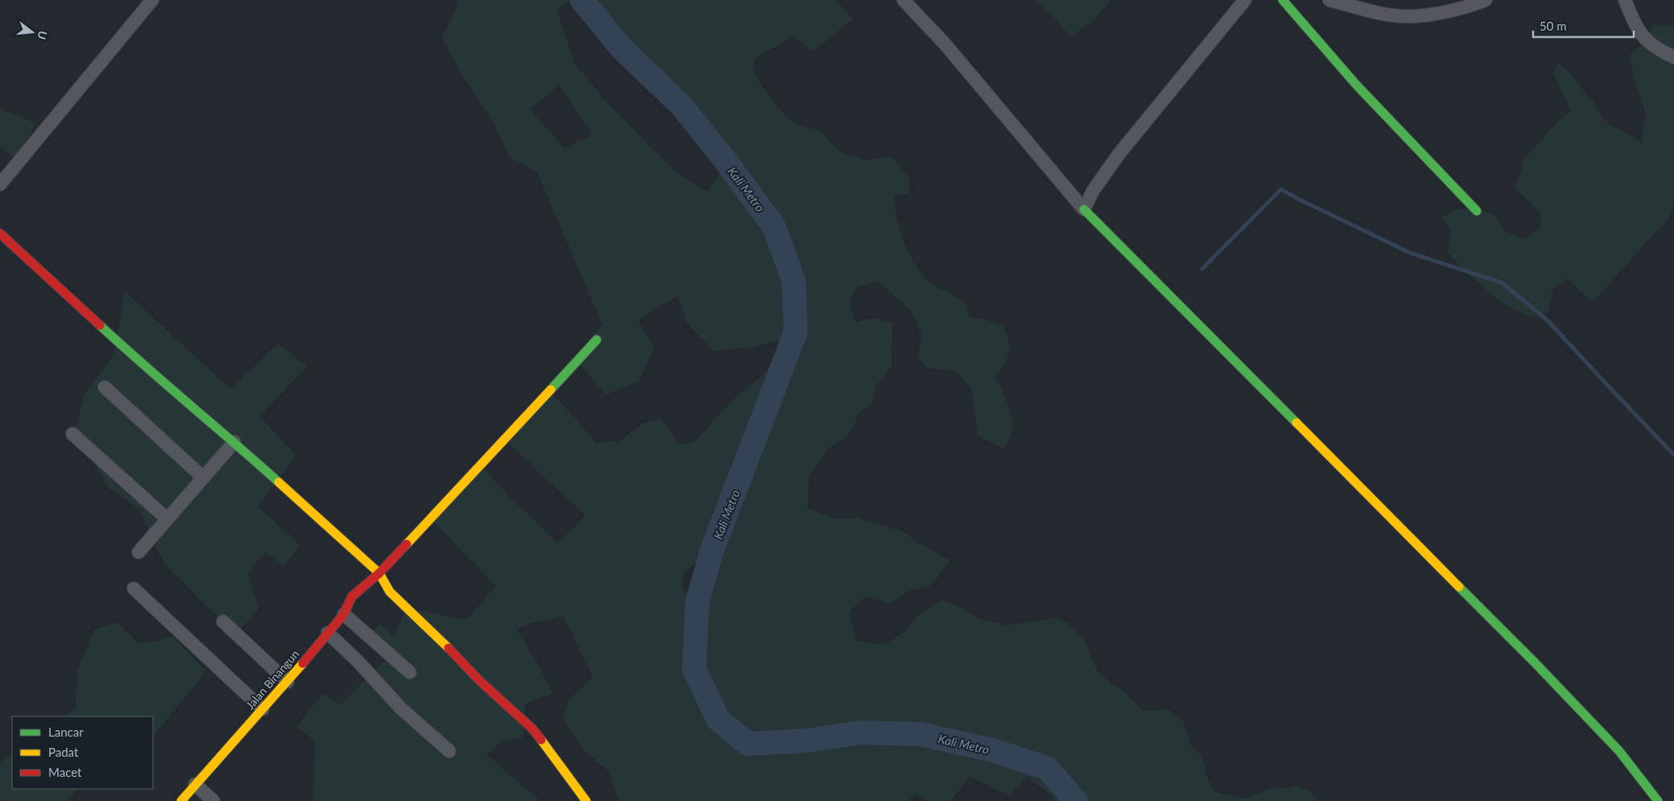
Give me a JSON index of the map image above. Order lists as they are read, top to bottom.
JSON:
{
  "streets": {
    "street": ["Jalan Binangun"]
  },
  "water": ["Kali Metro"],
  "legend": ["Lancar", "Padat", "Macet"],
  "scale_bar": "50 m",
  "north": "right"
}
